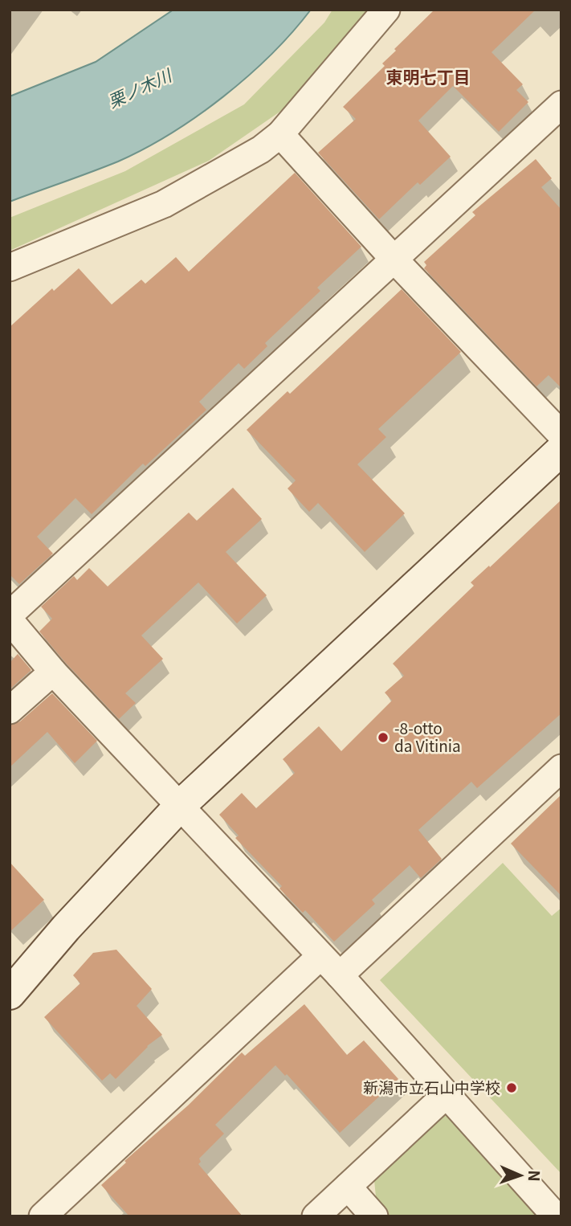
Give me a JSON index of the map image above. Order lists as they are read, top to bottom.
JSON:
{
  "districts": ["東明七丁目"],
  "water": ["栗ノ木川"],
  "places": ["-8-otto da Vitinia", "新潟市立石山中学校"],
  "north": "right"
}
